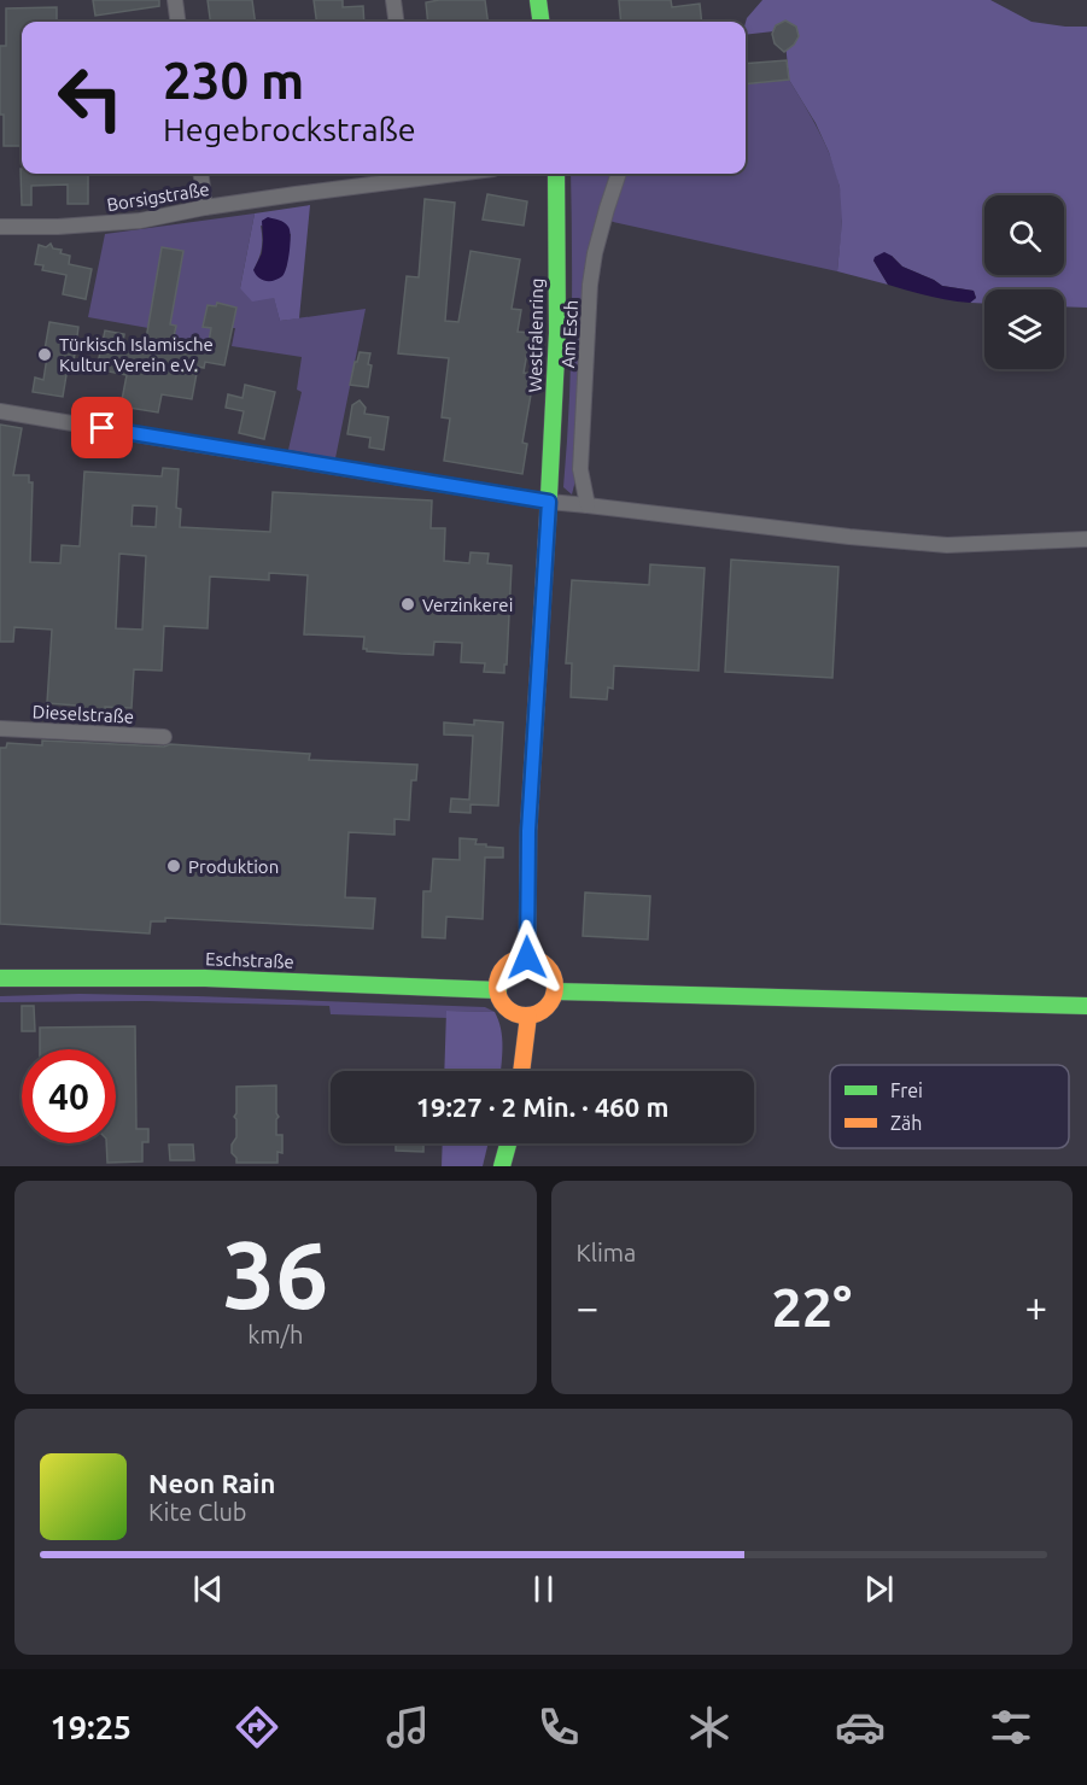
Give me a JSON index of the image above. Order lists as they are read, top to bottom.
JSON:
{
  "streets": {
    "main road": ["Westfalenring", "Eschstraße"],
    "street": ["Borsigstraße", "Am Esch", "Dieselstraße"]
  },
  "crossings": [
    ["Westfalenring", "Eschstraße"]
  ],
  "places": ["Türkisch Islamische Kultur Verein e.V.", "Verzinkerei", "Produktion"],
  "legend": ["Frei", "Zäh"],
  "page": {
    "turn": ["230 m", "Hegebrockstraße"],
    "limit": "40",
    "trip": "19:27 · 2 Min. · 460 m",
    "tile": [
      ["36", "km/h"],
      "Klima"
    ],
    "heat": ["−", "22°", "+"],
    "song": ["Neon Rain", "Kite Club"],
    "tabs": "19:25"
  }
}
